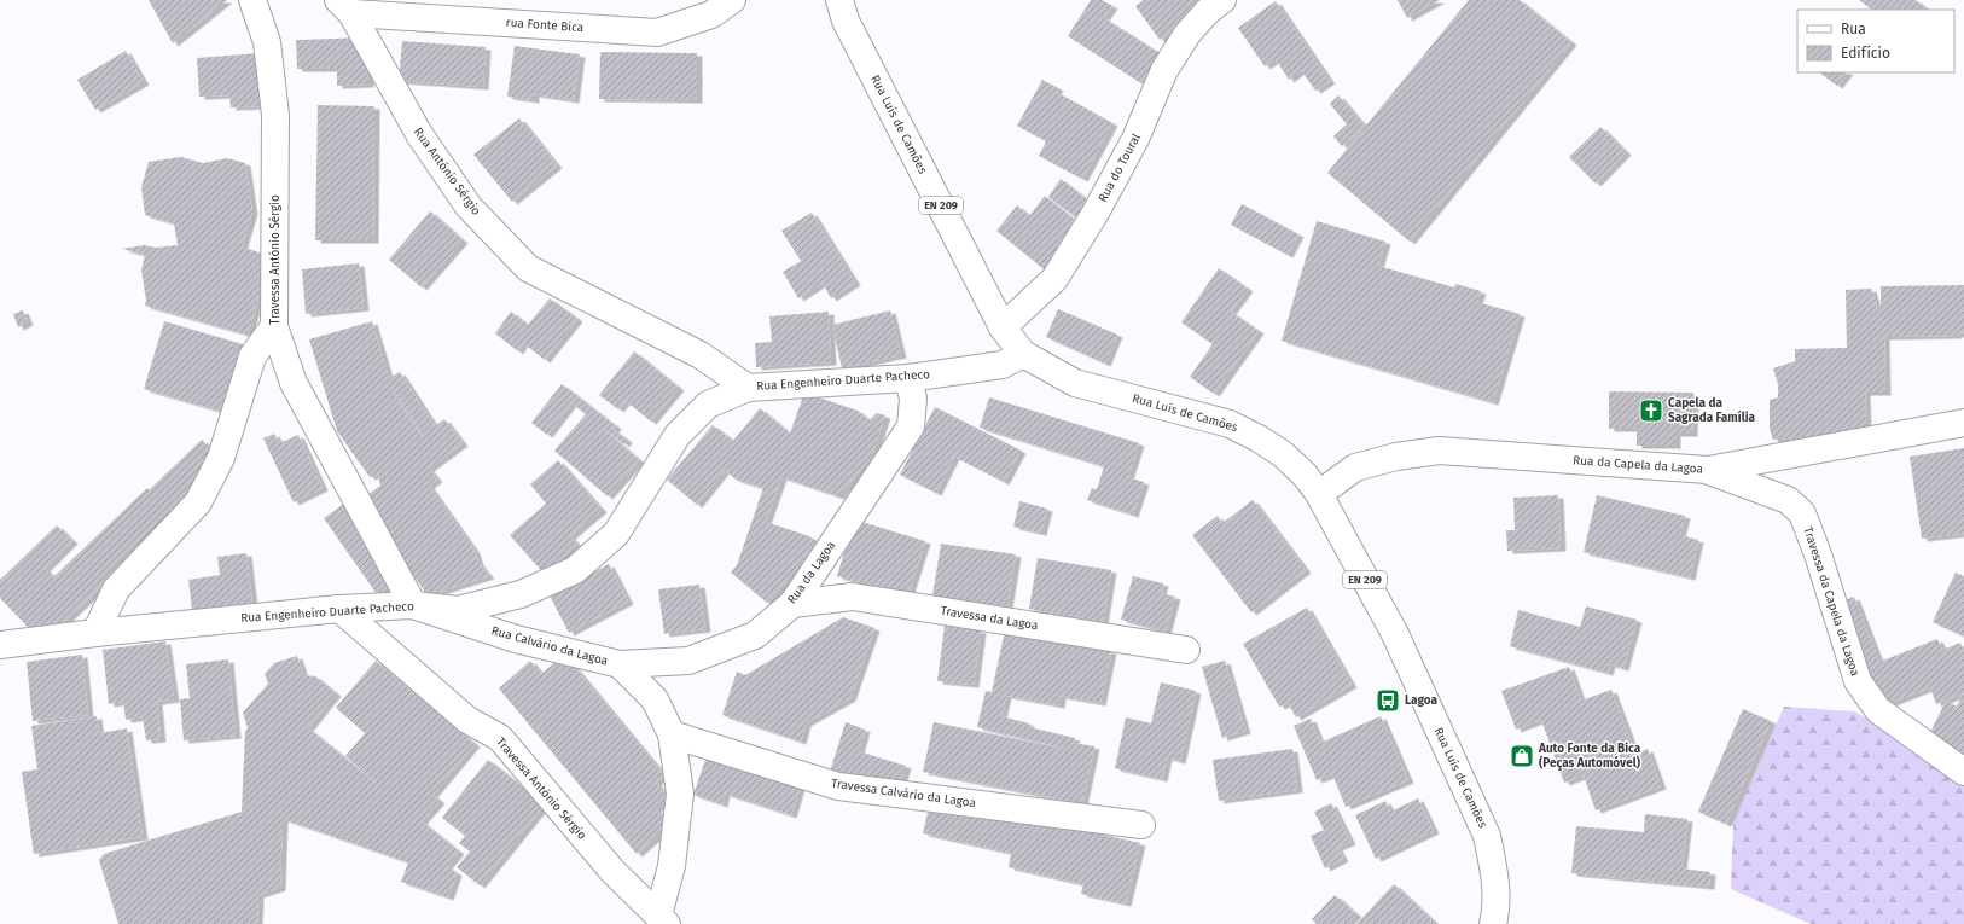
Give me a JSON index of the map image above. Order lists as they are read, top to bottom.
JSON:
{
  "streets": {
    "street": [
      "rua Fonte Bica",
      "Rua Luís de Camões",
      "Rua do Toural",
      "Rua António Sérgio",
      "EN 209",
      "Travessa António Sérgio",
      "Rua Engenheiro Duarte Pacheco",
      "Rua da Capela da Lagoa",
      "Rua da Lagoa",
      "Travessa da Capela da Lagoa",
      "Travessa da Lagoa",
      "Rua Calvário da Lagoa",
      "Travessa Calvário da Lagoa"
    ]
  },
  "crossings": [
    ["rua Fonte Bica", "Rua António Sérgio"],
    ["Rua Luís de Camões", "Rua do Toural"],
    ["Rua Luís de Camões", "Rua Engenheiro Duarte Pacheco"],
    ["Rua Luís de Camões", "Rua da Capela da Lagoa"],
    ["Rua António Sérgio", "Rua Engenheiro Duarte Pacheco"],
    ["Travessa António Sérgio", "Rua Engenheiro Duarte Pacheco"],
    ["Travessa António Sérgio", "Rua Calvário da Lagoa"],
    ["Rua Engenheiro Duarte Pacheco", "Rua da Lagoa"],
    ["Rua Engenheiro Duarte Pacheco", "Rua Calvário da Lagoa"],
    ["Rua da Capela da Lagoa", "Travessa da Capela da Lagoa"],
    ["Rua da Lagoa", "Travessa da Lagoa"],
    ["Rua da Lagoa", "Rua Calvário da Lagoa"],
    ["Rua Calvário da Lagoa", "Travessa Calvário da Lagoa"]
  ],
  "places": {
    "church": ["Capela da Sagrada Família"],
    "bus stop": ["Lagoa"],
    "shop": ["Auto Fonte da Bica (Peças Automóvel)"]
  },
  "legend": ["Rua", "Edifício"]
}
